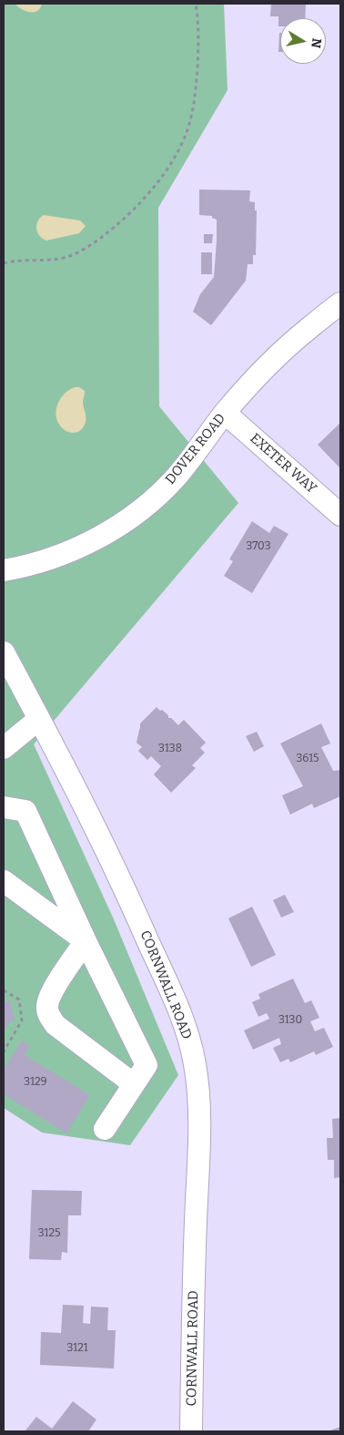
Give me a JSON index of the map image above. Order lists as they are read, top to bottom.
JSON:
{
  "streets": {
    "street": ["DOVER ROAD", "EXETER WAY", "CORNWALL ROAD"]
  },
  "crossings": [
    ["DOVER ROAD", "EXETER WAY"]
  ],
  "house_numbers": [
    "3703",
    "3138",
    "3615",
    "3130",
    "3129",
    "3125",
    "3121"
  ],
  "north": "right"
}
